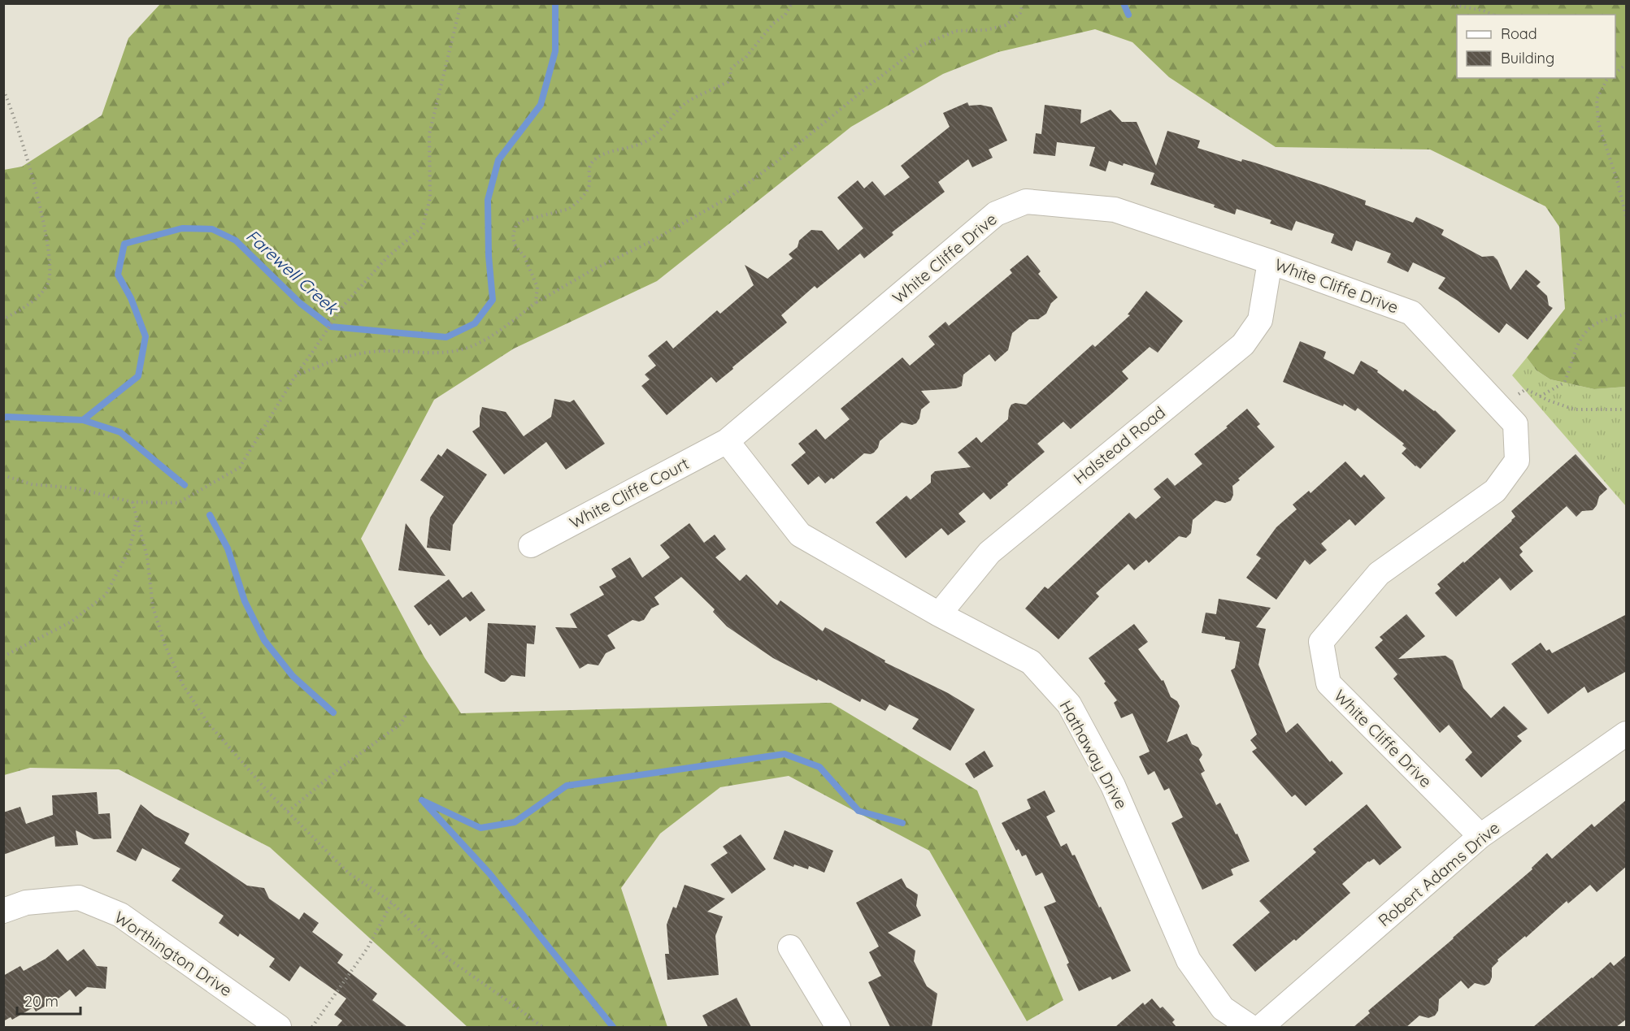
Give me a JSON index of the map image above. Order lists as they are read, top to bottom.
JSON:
{
  "streets": {
    "street": [
      "White Cliffe Drive",
      "Halstead Road",
      "White Cliffe Court",
      "Hathaway Drive",
      "Robert Adams Drive",
      "Worthington Drive"
    ]
  },
  "crossings": [
    ["White Cliffe Drive", "Halstead Road"],
    ["White Cliffe Drive", "White Cliffe Court"],
    ["White Cliffe Drive", "Hathaway Drive"],
    ["White Cliffe Drive", "Robert Adams Drive"],
    ["Halstead Road", "Hathaway Drive"],
    ["White Cliffe Court", "Hathaway Drive"]
  ],
  "water": ["Farewell Creek"],
  "legend": ["Road", "Building"],
  "scale_bar": "20 m"
}
